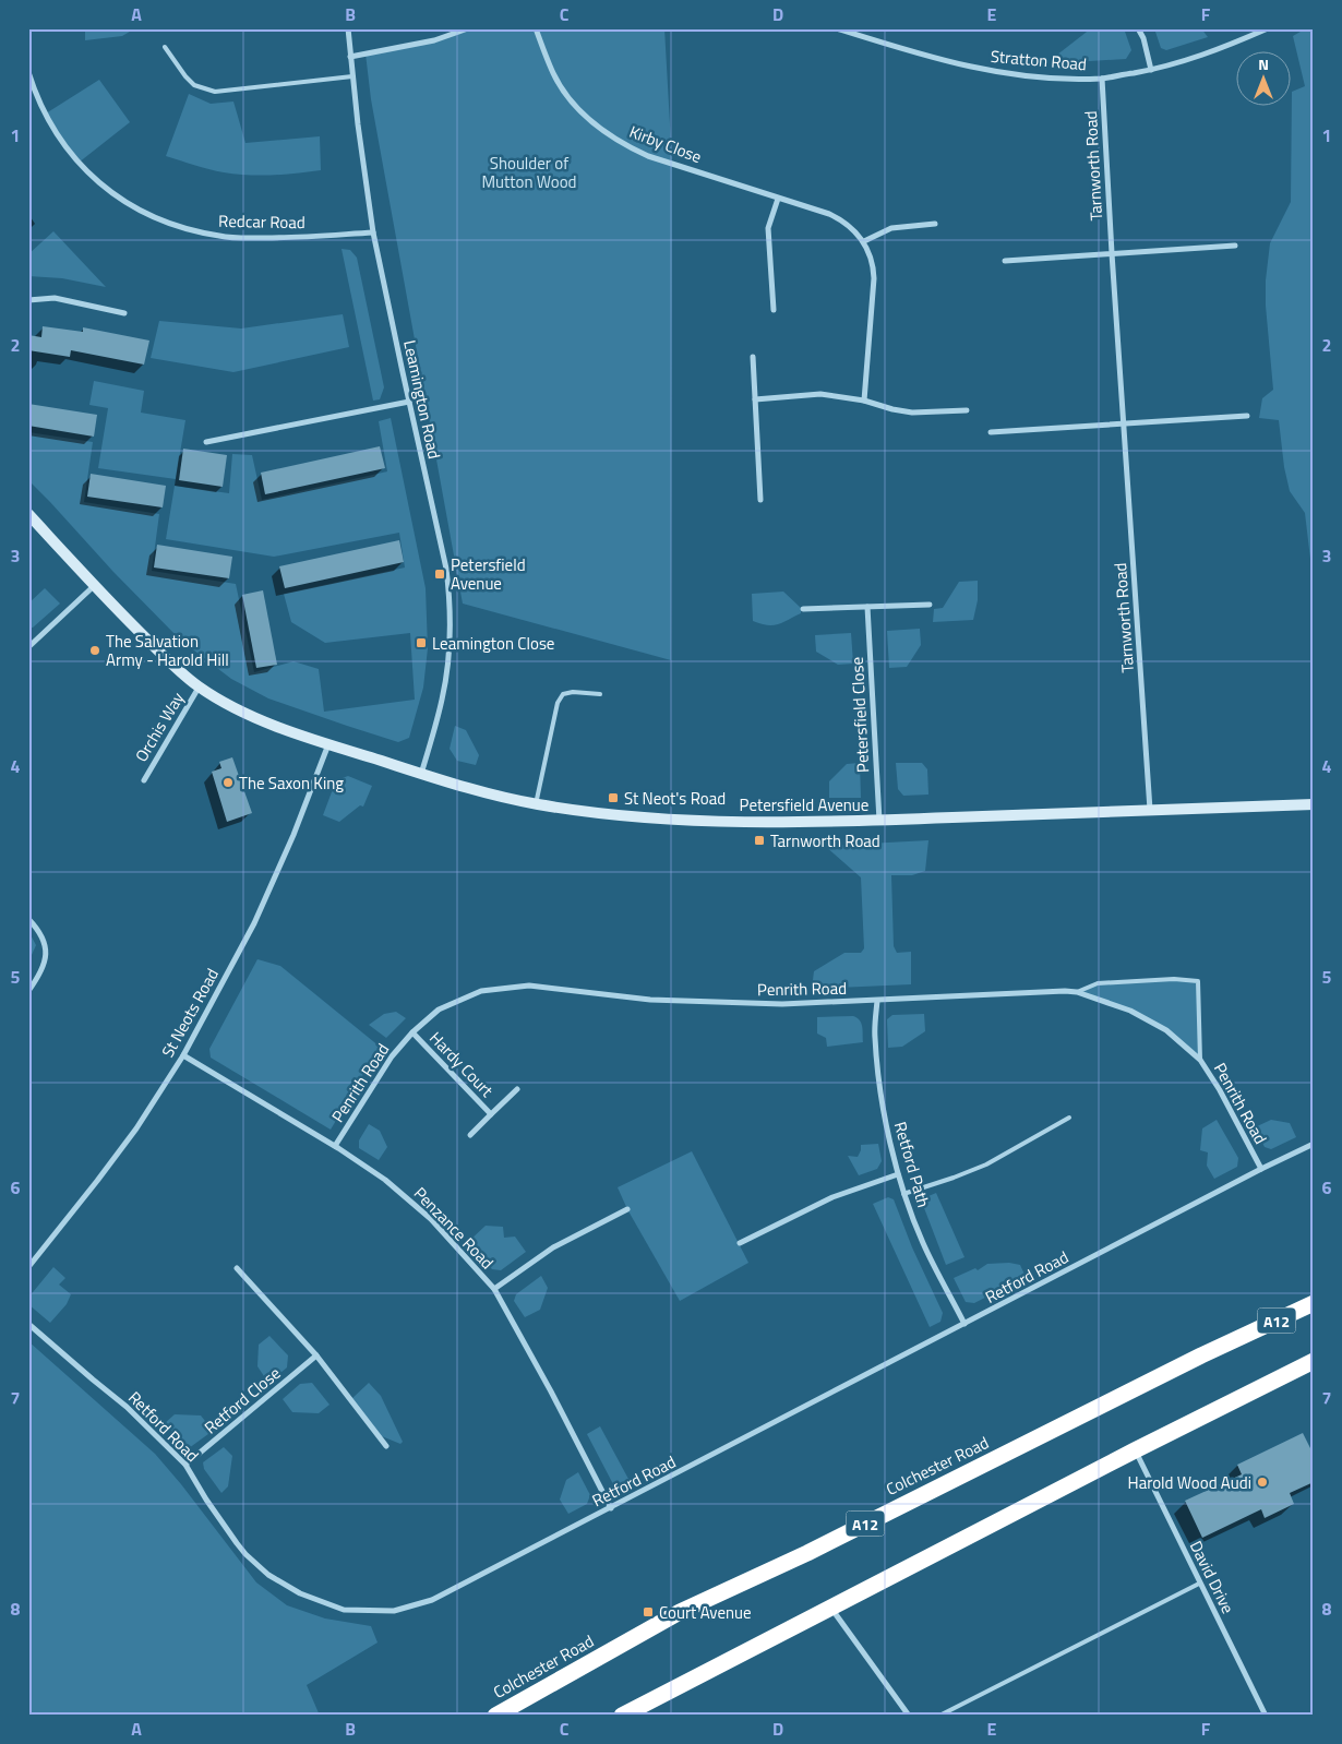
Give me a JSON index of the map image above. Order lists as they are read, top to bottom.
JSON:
{
  "streets": {
    "highway": ["A12", "Colchester Road"],
    "street": [
      "Stratton Road",
      "Kirby Close",
      "Tarnworth Road",
      "Redcar Road",
      "Leamington Road",
      "Petersfield Close",
      "Orchis Way",
      "Petersfield Avenue",
      "Penrith Road",
      "St Neots Road",
      "Hardy Court",
      "Retford Path",
      "Penzance Road",
      "Retford Road",
      "Retford Close",
      "David Drive"
    ]
  },
  "crossings": [
    ["Stratton Road", "Tarnworth Road"],
    ["Tarnworth Road", "Petersfield Avenue"],
    ["Redcar Road", "Leamington Road"],
    ["Leamington Road", "Petersfield Avenue"],
    ["Petersfield Close", "Petersfield Avenue"],
    ["Orchis Way", "Petersfield Avenue"],
    ["Petersfield Avenue", "St Neots Road"],
    ["Penrith Road", "Hardy Court"],
    ["Penrith Road", "Retford Path"],
    ["Penrith Road", "Penzance Road"],
    ["Penrith Road", "Retford Road"],
    ["St Neots Road", "Penzance Road"],
    ["Retford Path", "Retford Road"],
    ["Penzance Road", "Retford Road"],
    ["Retford Road", "Retford Close"]
  ],
  "parks": ["Shoulder of Mutton Wood"],
  "places": {
    "transit": [
      "Petersfield Avenue",
      "Leamington Close",
      "St Neot's Road",
      "Tarnworth Road",
      "Court Avenue"
    ],
    "other": ["The Salvation Army - Harold Hill", "The Saxon King", "Harold Wood Audi"]
  },
  "north": "top",
  "grid": {
    "columns": [
      "A",
      "B",
      "C",
      "D",
      "E",
      "F"
    ],
    "rows": [
      "1",
      "2",
      "3",
      "4",
      "5",
      "6",
      "7",
      "8"
    ]
  }
}
